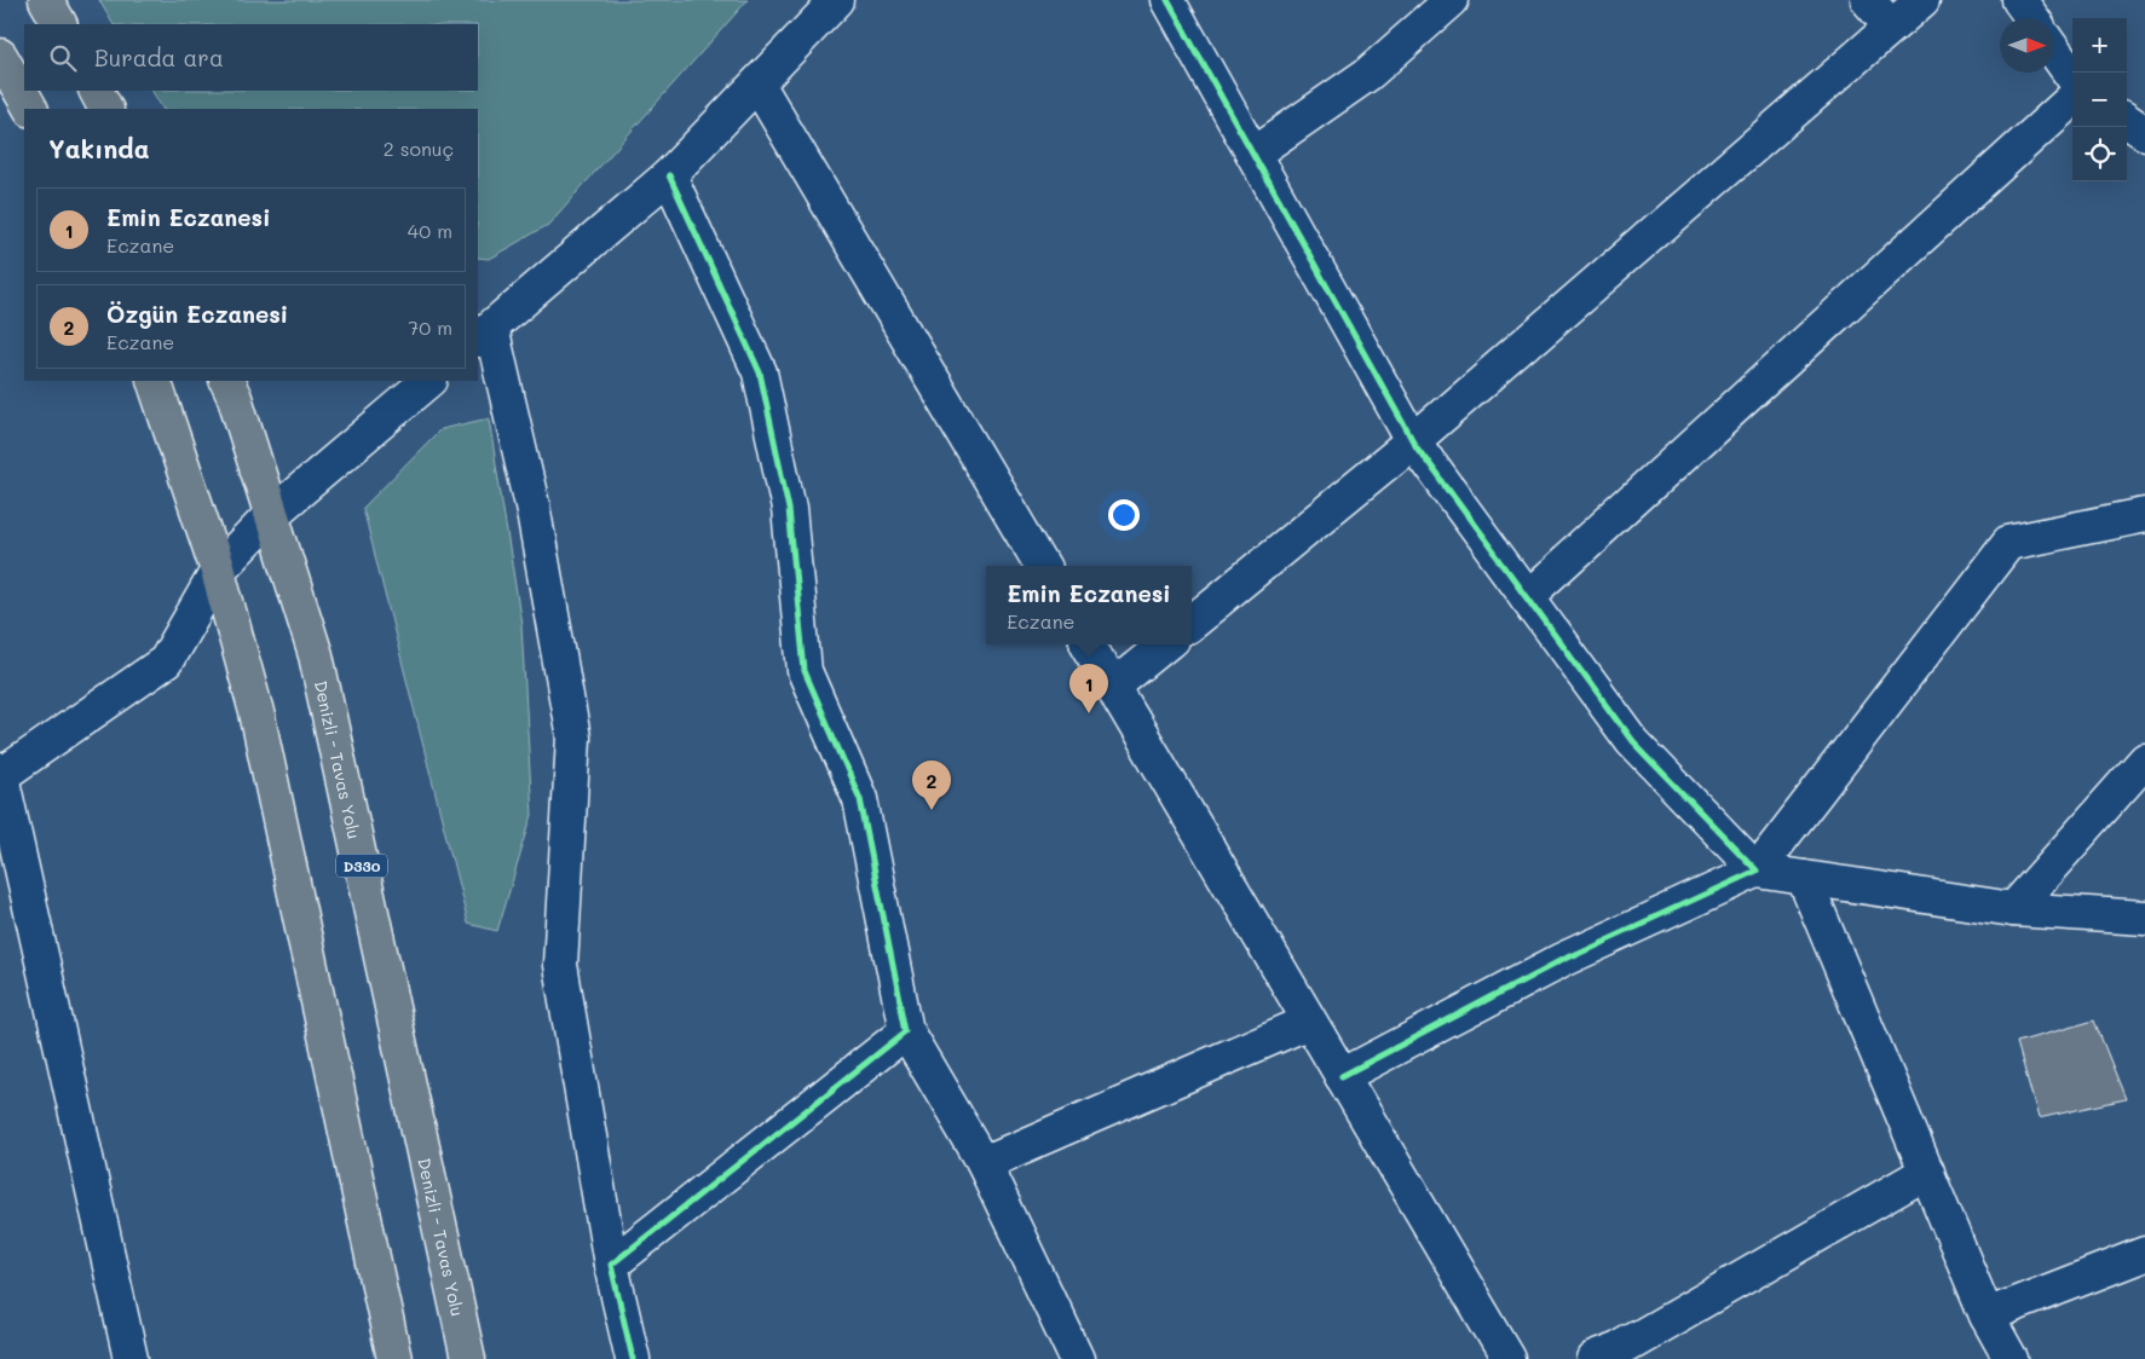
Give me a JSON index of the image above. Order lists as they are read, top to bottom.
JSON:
{
  "streets": {
    "highway": ["Denizli - Tavas Yolu", "D330"]
  },
  "north": "right",
  "page": {
    "map_buttons": ["+", "−"],
    "search": "Burada ara",
    "heading": ["Yakında", "2 sonuç"],
    "list": [
      {
        "mark": "1",
        "name": "Emin Eczanesi",
        "note": "Eczane",
        "value": "40 m"
      },
      {
        "mark": "2",
        "name": "Özgün Eczanesi",
        "note": "Eczane",
        "value": "70 m"
      }
    ],
    "popup": ["Emin Eczanesi", "Eczane"],
    "pins": ["1", "2"]
  }
}
